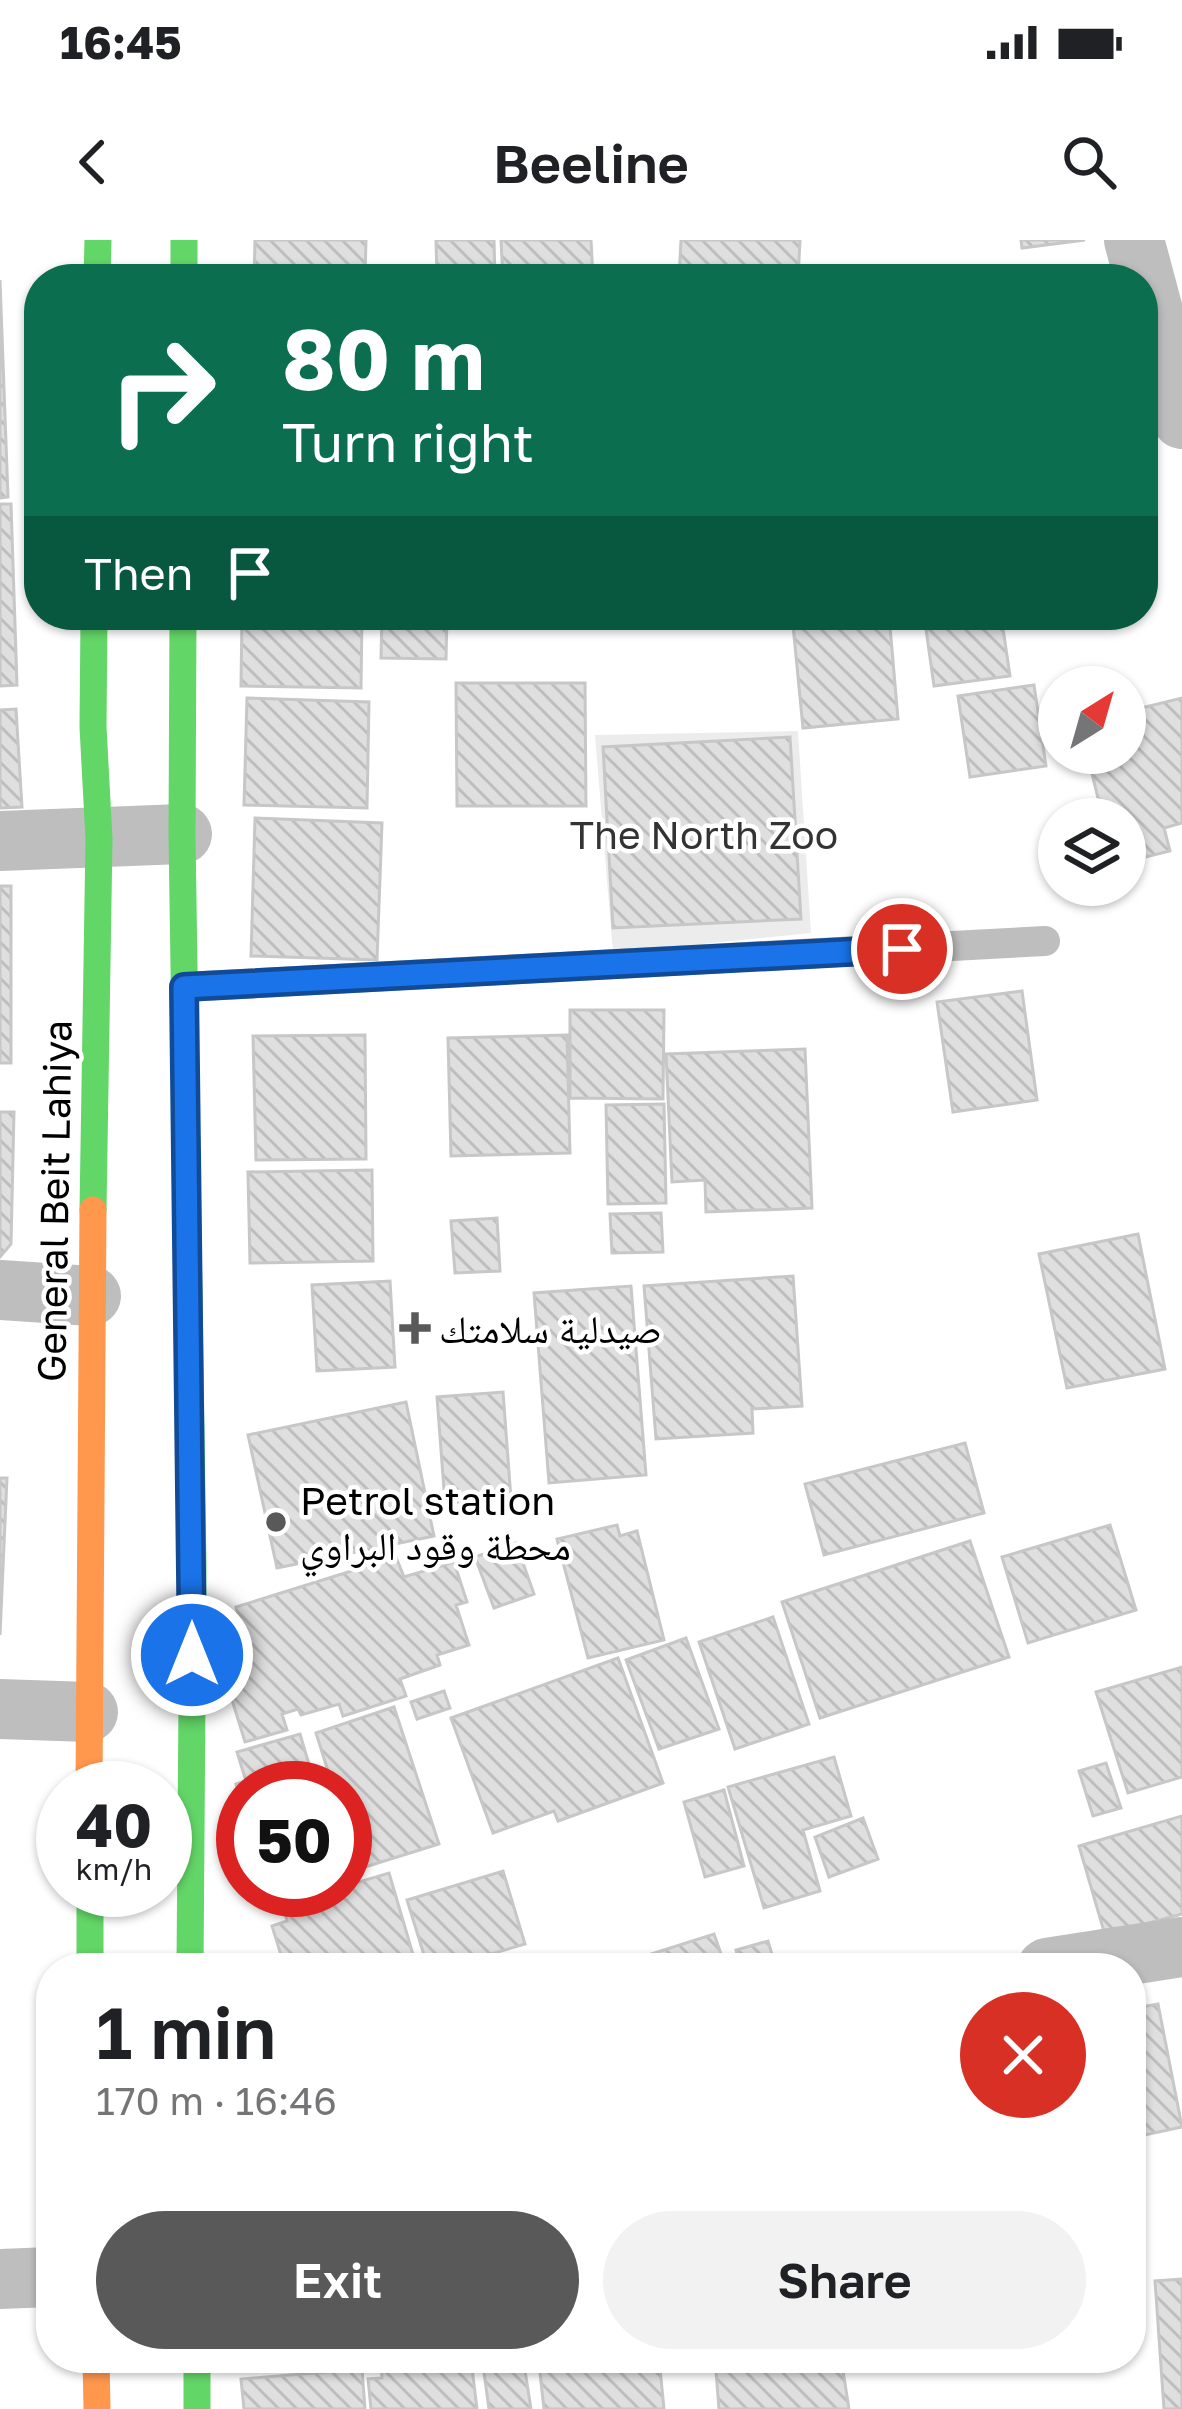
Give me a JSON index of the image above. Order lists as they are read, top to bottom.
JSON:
{
  "streets": {
    "main road": ["General Beit Lahiya"]
  },
  "parks": ["The North Zoo"],
  "places": {
    "health": ["صيدلية سلامتك"],
    "other": ["Petrol station محطة وقود البراوي"]
  },
  "north": "top right",
  "page": {
    "status": "16:45",
    "header": "Beeline",
    "turn": ["80 m", "Turn right"],
    "then": "Then",
    "speed": "40 km/h",
    "limit": "50",
    "heading": ["1 min", "170 m · 16:46"],
    "buttons": ["Exit", "Share"]
  }
}
